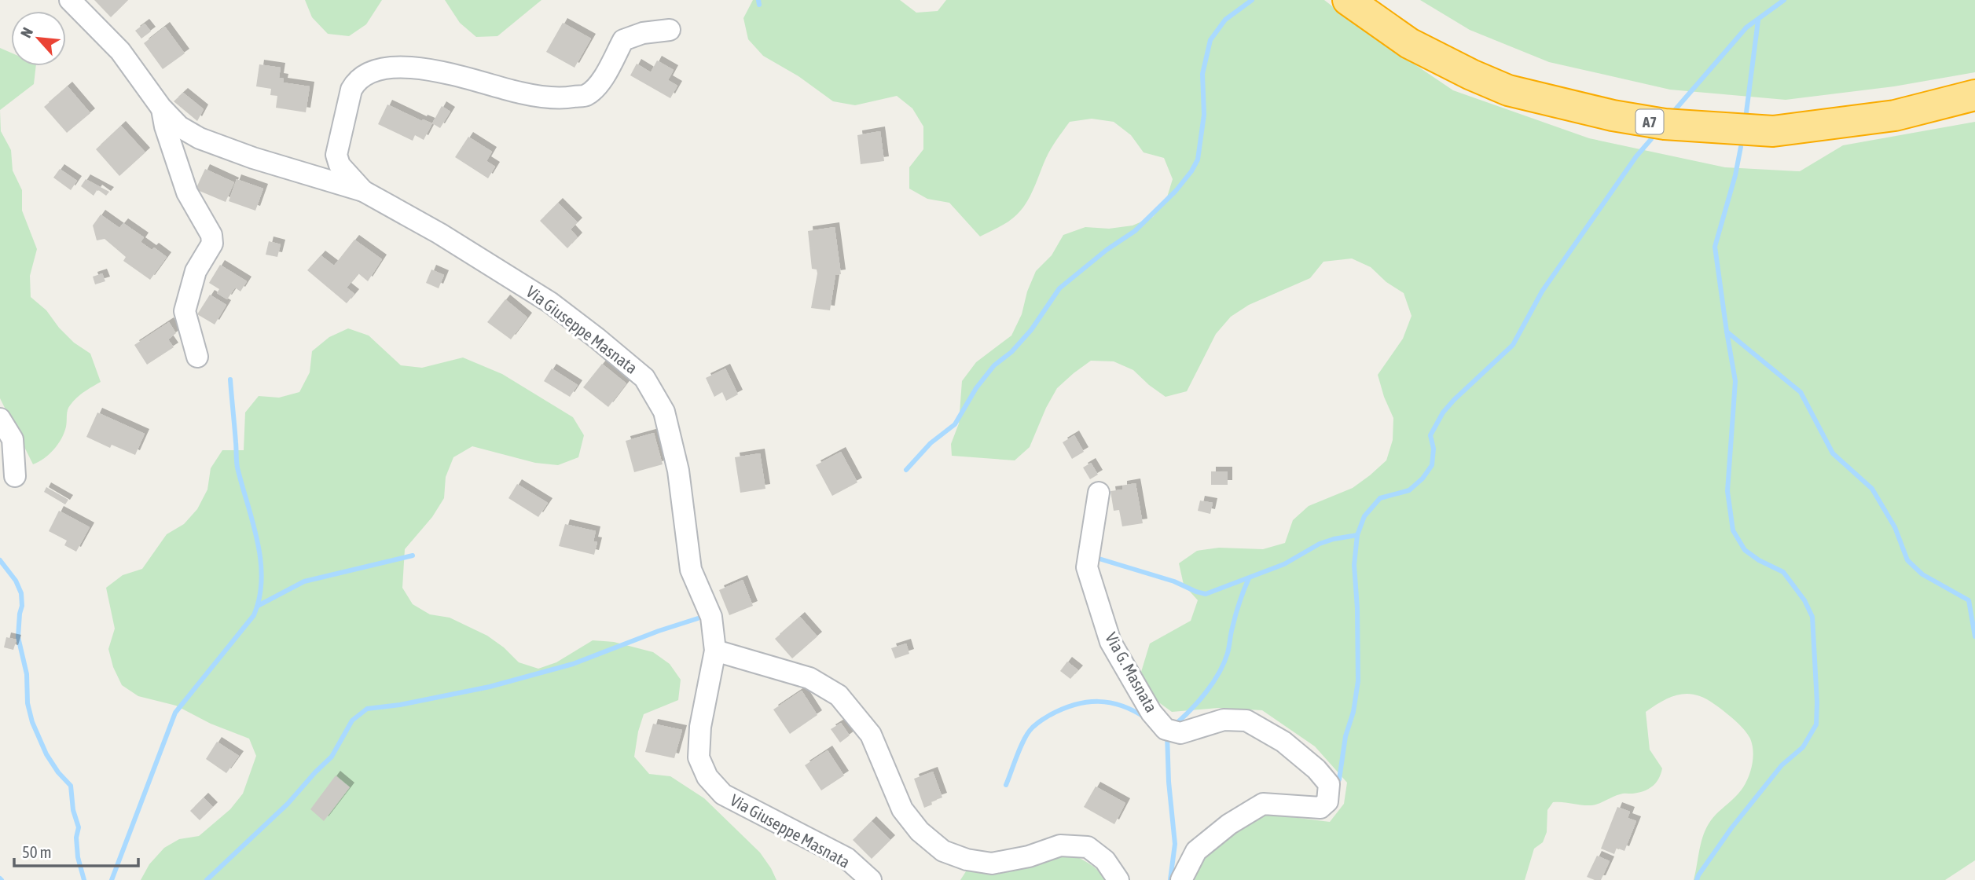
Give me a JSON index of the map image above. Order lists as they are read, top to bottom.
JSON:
{
  "streets": {
    "highway": ["A7"],
    "street": ["Via Giuseppe Masnata", "Via G. Masnata"]
  },
  "scale_bar": "50 m",
  "north": "top left"
}
